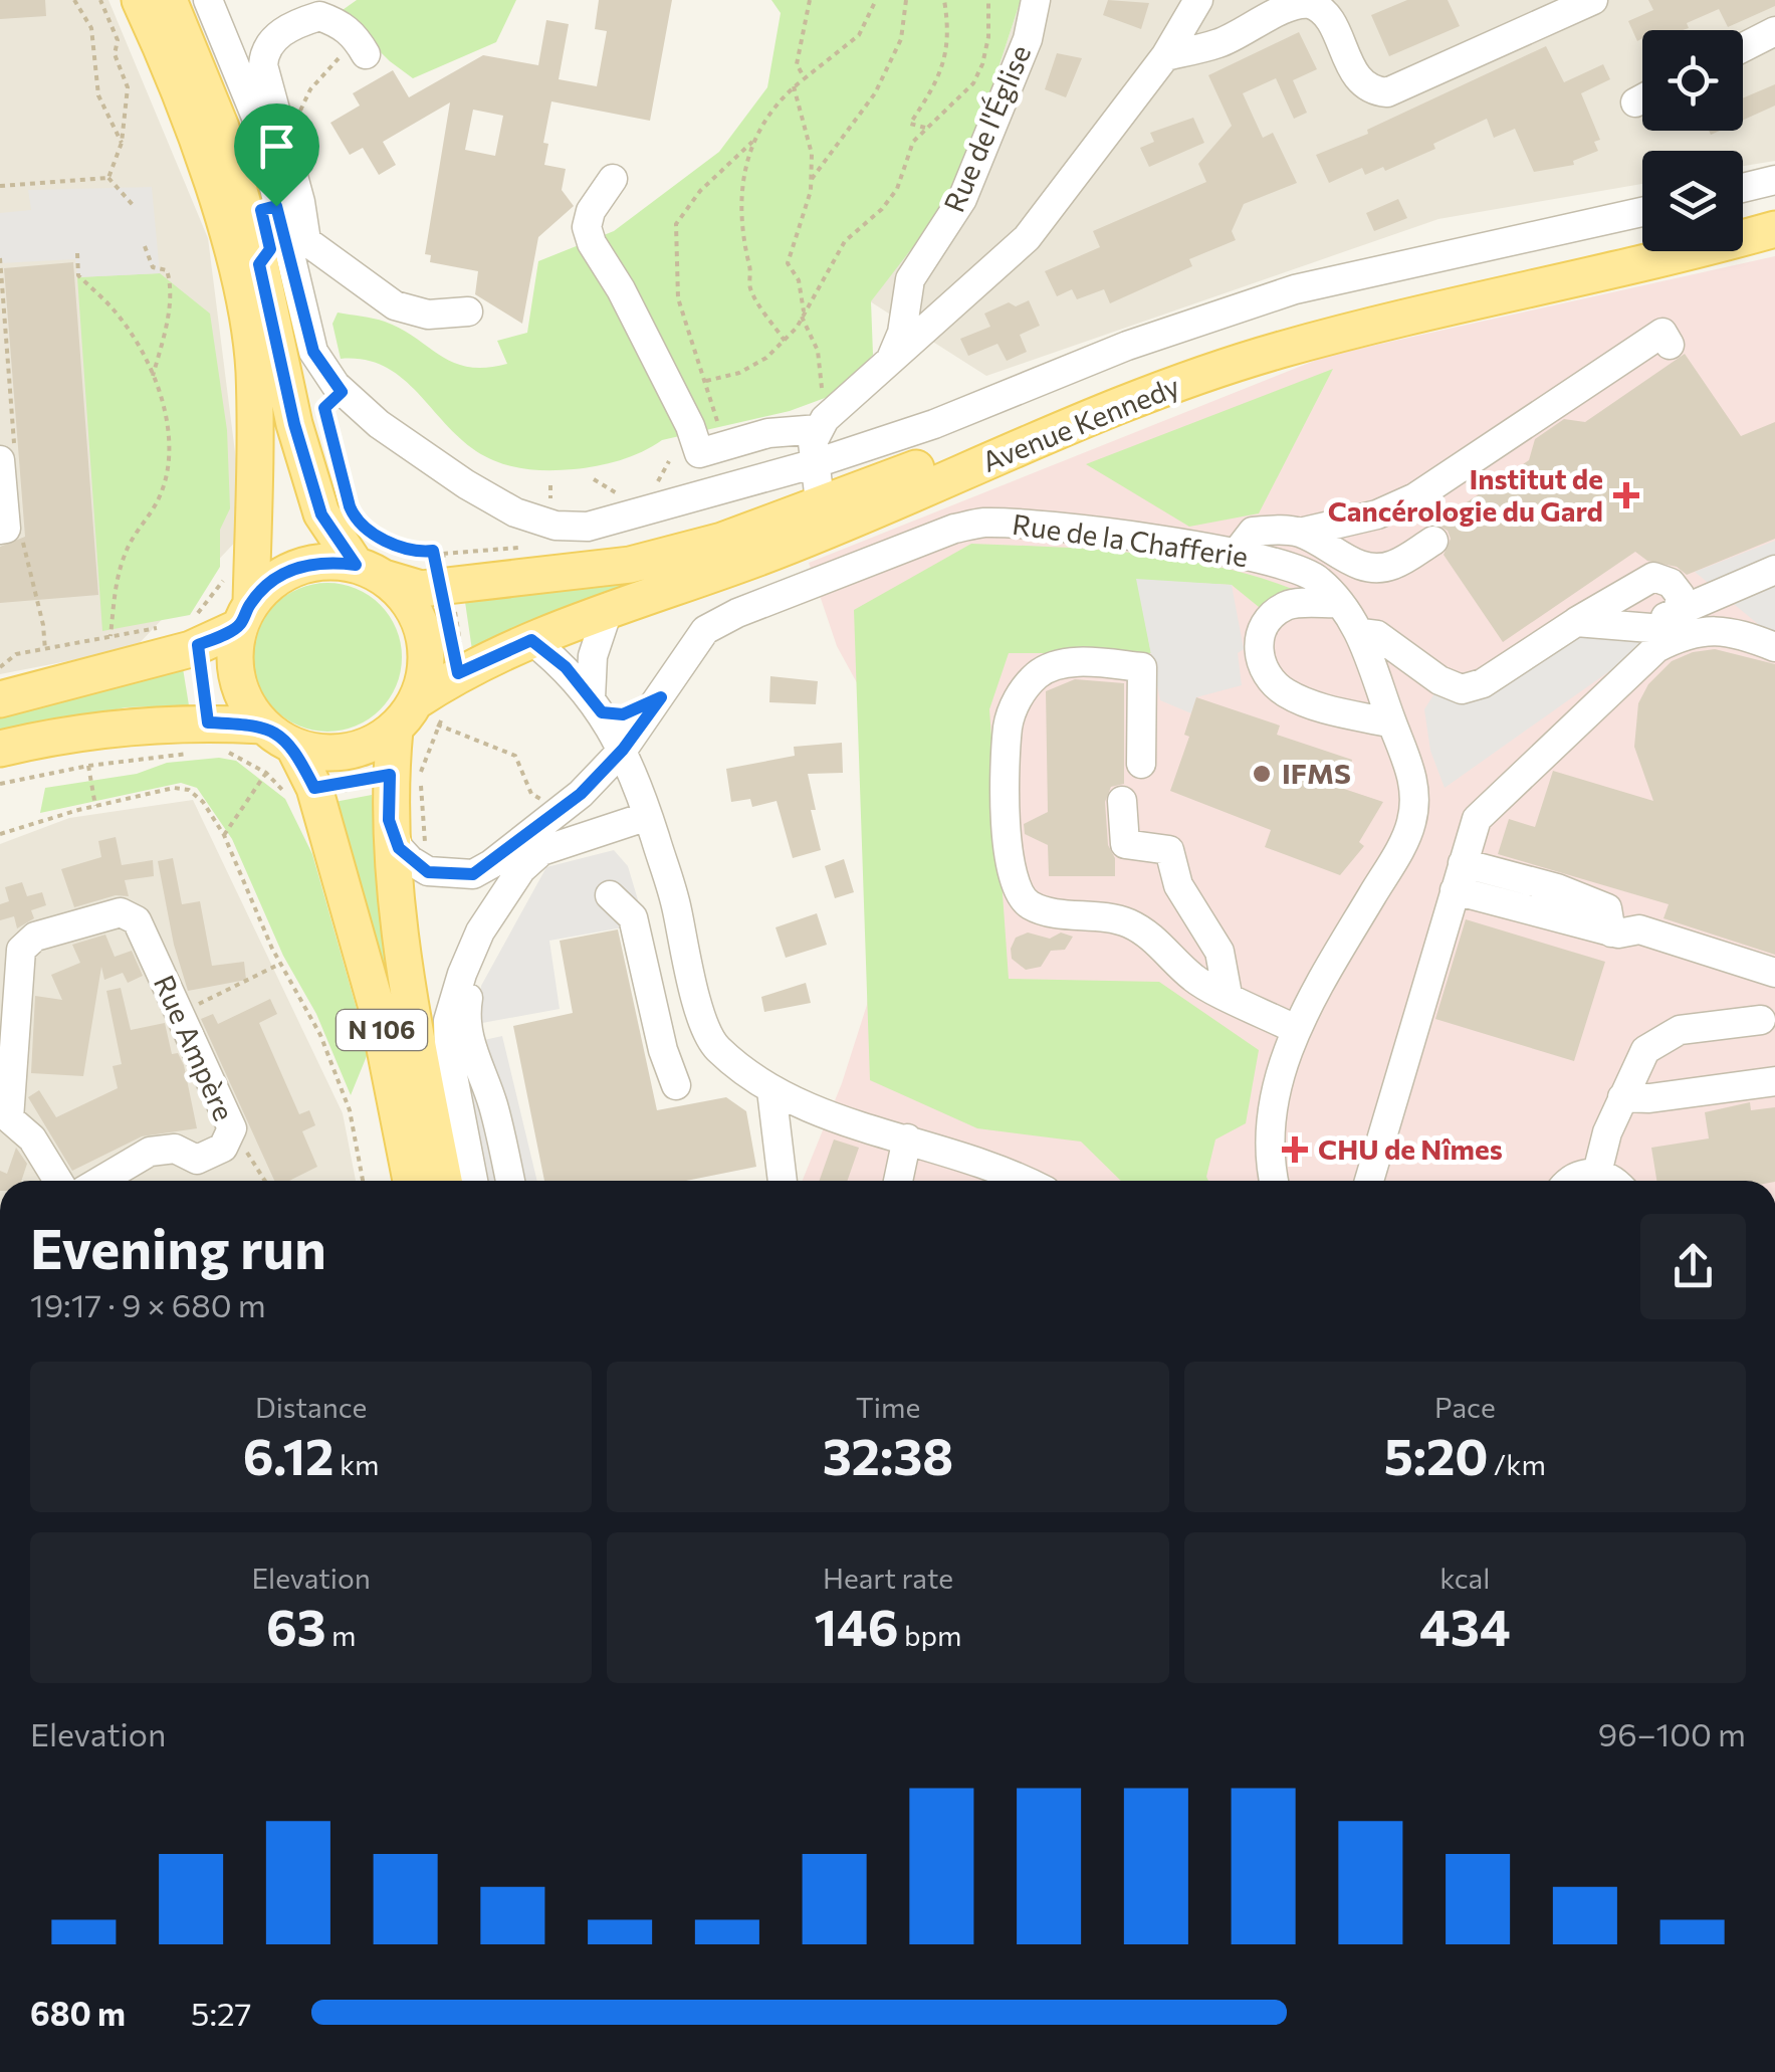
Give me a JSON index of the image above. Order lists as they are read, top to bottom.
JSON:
{
  "streets": {
    "main road": ["Avenue Kennedy", "N 106"],
    "street": ["Rue de l'Église", "Rue de la Chafferie", "Rue Ampère"]
  },
  "crossings": [
    ["Avenue Kennedy", "N 106"],
    ["Rue de la Chafferie", "N 106"]
  ],
  "places": {
    "health": ["Institut de Cancérologie du Gard", "CHU de Nîmes"],
    "other": ["IFMS"]
  },
  "page": {
    "heading": ["Evening run", "19:17 · 9 × 680 m"],
    "stats": [
      ["Distance", "6.12 km"],
      ["Time", "32:38"],
      ["Pace", "5:20 /km"],
      ["Elevation", "63 m"],
      ["Heart rate", "146 bpm"],
      ["kcal", "434"]
    ],
    "chart": ["Elevation", "96–100 m"],
    "list": [
      {
        "name": "680 m",
        "note": "5:27"
      }
    ]
  }
}
